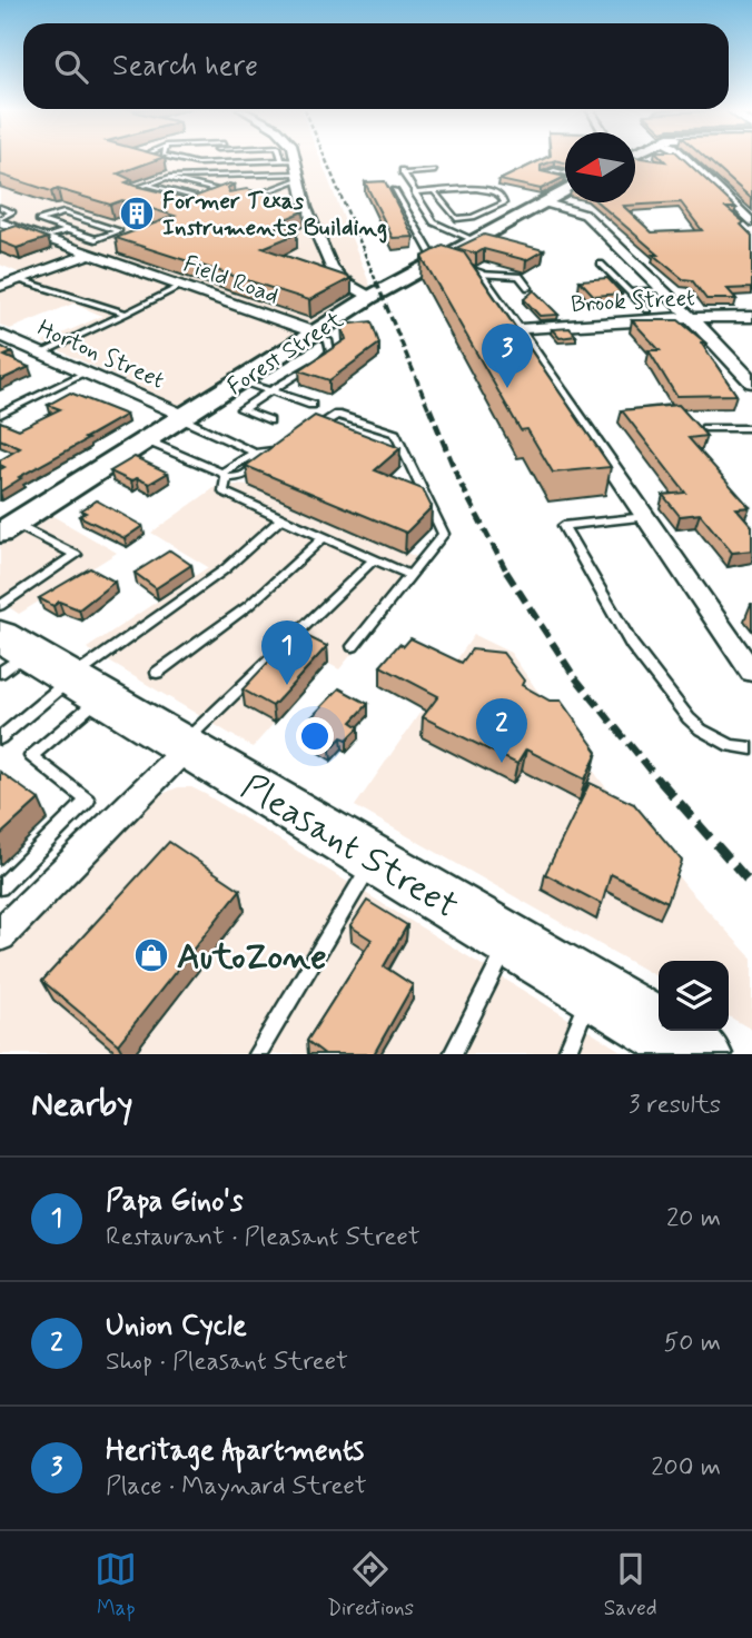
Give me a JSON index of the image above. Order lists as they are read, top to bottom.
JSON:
{
  "streets": {
    "highway": ["Pleasant Street"],
    "main road": ["Forest Street"],
    "street": ["Field Road", "Brook Street", "Horton Street"]
  },
  "crossings": [
    ["Field Road", "Forest Street"],
    ["Forest Street", "Horton Street"]
  ],
  "places": {
    "building": ["Former Texas Instruments Building"],
    "shop": ["AutoZone"]
  },
  "north": "left",
  "page": {
    "search": "Search here",
    "pins": ["3", "1", "2"],
    "heading": ["Nearby", "3 results"],
    "list": [
      {
        "mark": "1",
        "name": "Papa Gino's",
        "note": "Restaurant · Pleasant Street",
        "value": "20 m"
      },
      {
        "mark": "2",
        "name": "Union Cycle",
        "note": "Shop · Pleasant Street",
        "value": "50 m"
      },
      {
        "mark": "3",
        "name": "Heritage Apartments",
        "note": "Place · Maynard Street",
        "value": "200 m"
      }
    ],
    "nav": ["Map", "Directions", "Saved"]
  }
}
